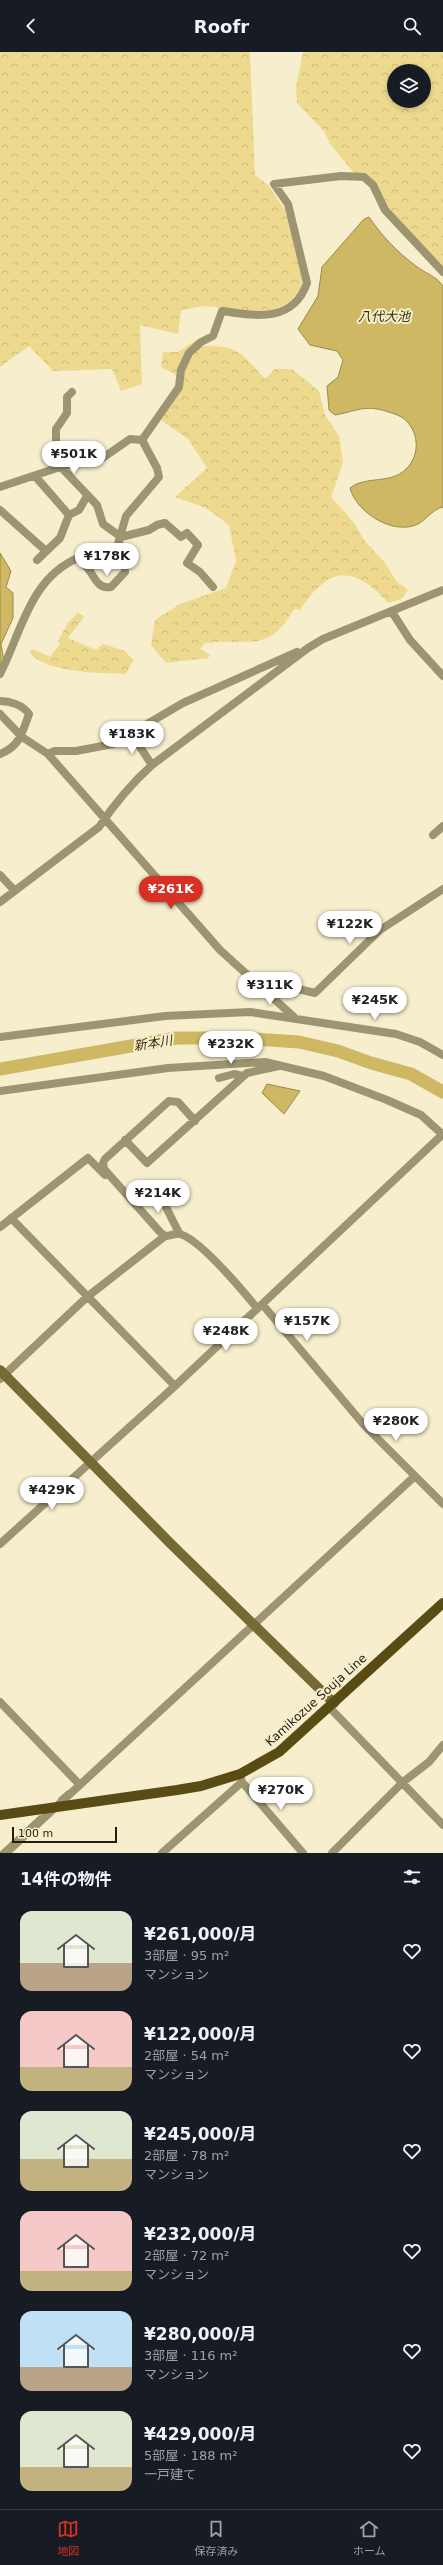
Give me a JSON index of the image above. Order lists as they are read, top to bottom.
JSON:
{
  "streets": {
    "main road": ["Kamikozue Souja Line"]
  },
  "water": ["八代大池", "新本川"],
  "scale_bar": "100 m",
  "page": {
    "header": "Roofr",
    "price": [
      "¥501K",
      "¥178K",
      "¥183K",
      "¥261K",
      "¥122K",
      "¥311K",
      "¥245K",
      "¥232K",
      "¥214K",
      "¥157K",
      "¥248K",
      "¥280K",
      "¥429K",
      "¥270K"
    ],
    "scale": "100 m",
    "heading": "14件の物件",
    "list": [
      {
        "name": "¥261,000/月",
        "note": "3部屋 · 95 m² · マンション"
      },
      {
        "name": "¥122,000/月",
        "note": "2部屋 · 54 m² · マンション"
      },
      {
        "name": "¥245,000/月",
        "note": "2部屋 · 78 m² · マンション"
      },
      {
        "name": "¥232,000/月",
        "note": "2部屋 · 72 m² · マンション"
      },
      {
        "name": "¥280,000/月",
        "note": "3部屋 · 116 m² · マンション"
      },
      {
        "name": "¥429,000/月",
        "note": "5部屋 · 188 m² · 一戸建て"
      }
    ],
    "tabs": ["地図", "保存済み", "ホーム"]
  }
}
